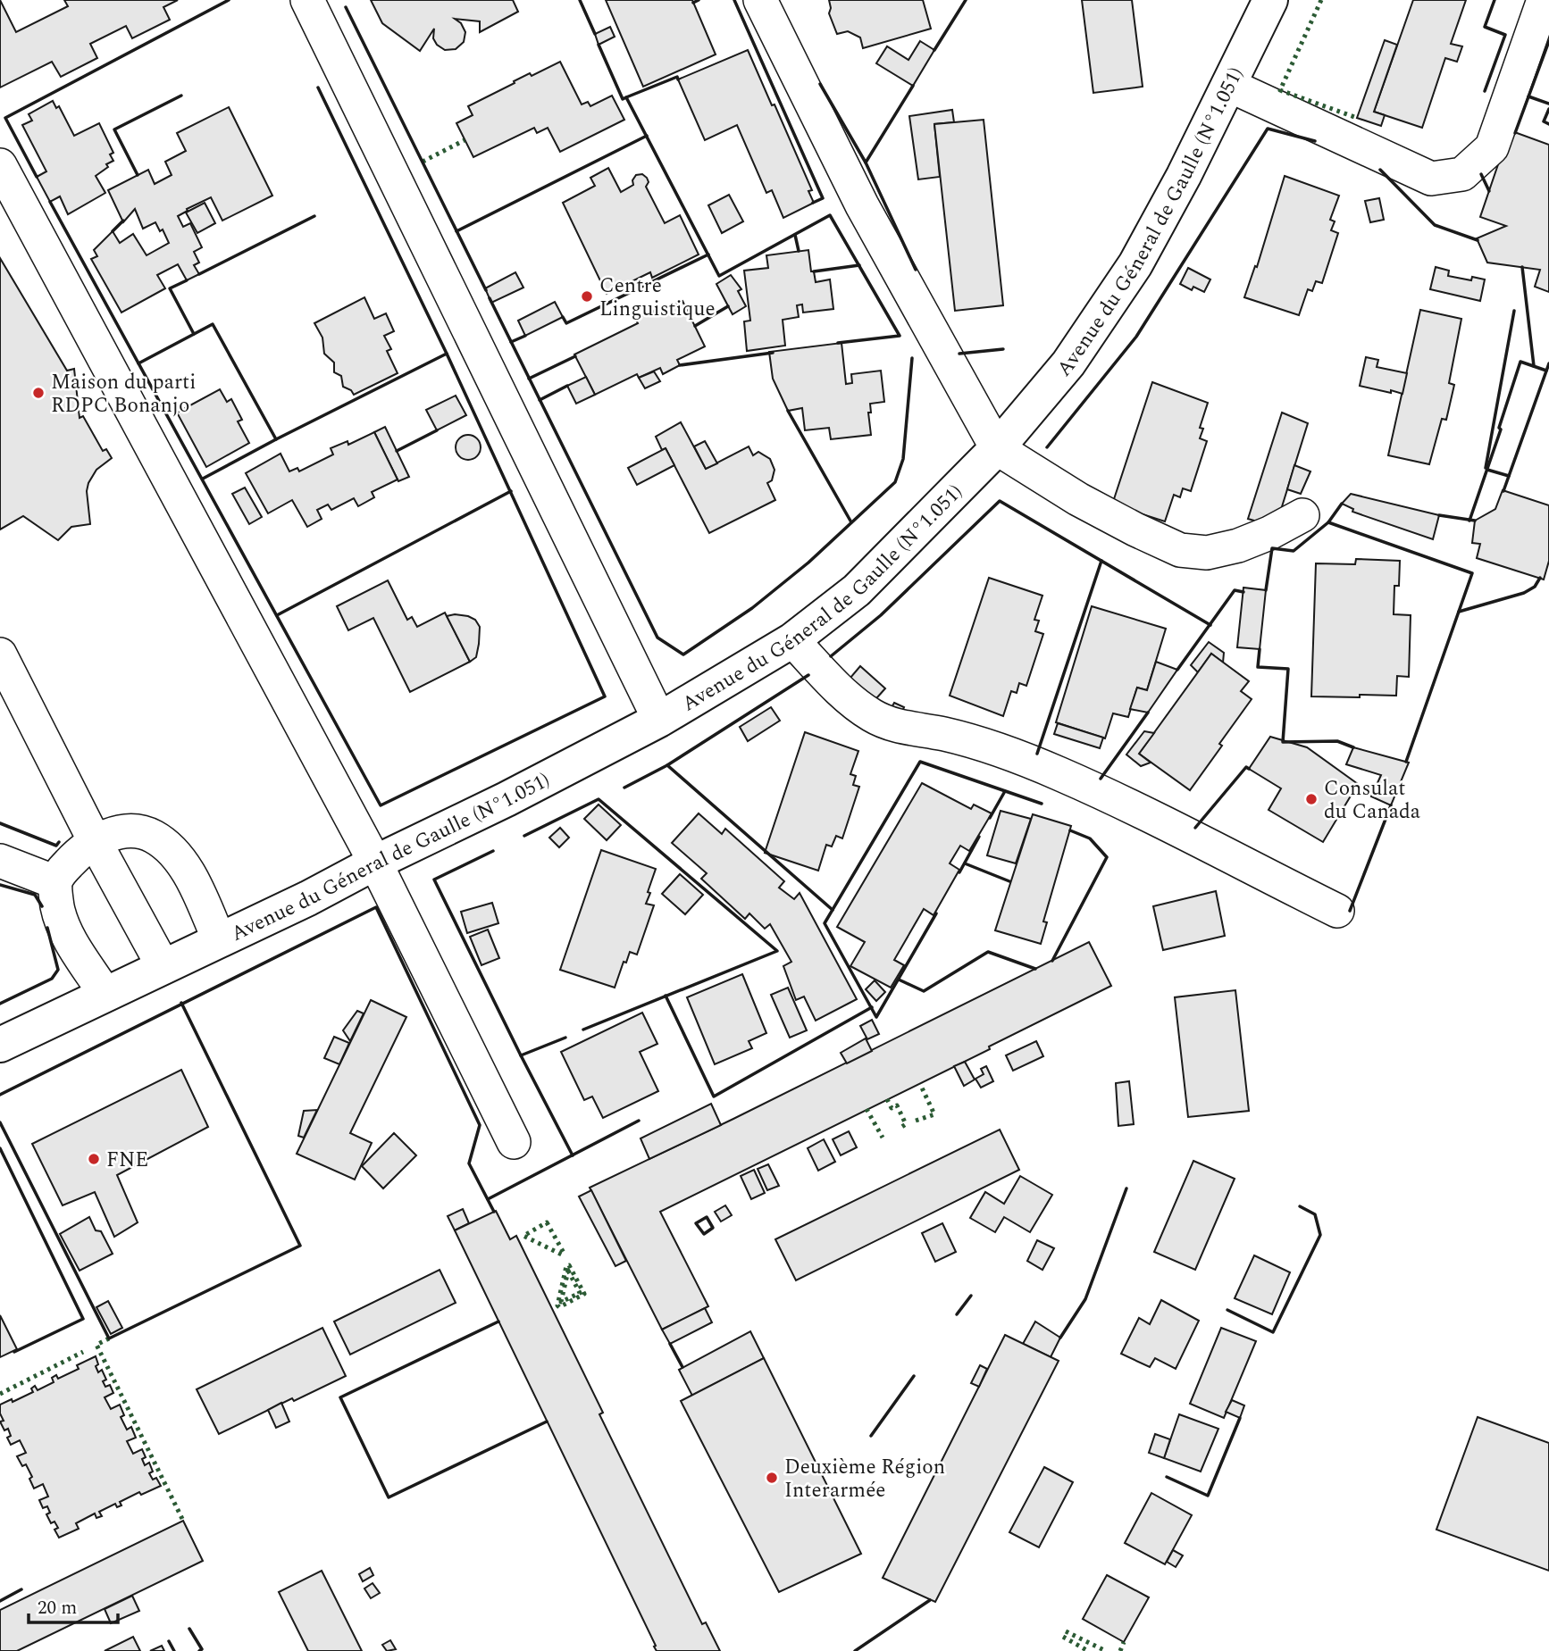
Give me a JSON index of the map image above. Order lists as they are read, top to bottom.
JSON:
{
  "streets": {
    "main road": ["Avenue du Géneral de Gaulle (N°1.051)"]
  },
  "places": [
    "Centre Linguistique",
    "Maison du parti RDPC Bonanjo",
    "Consulat du Canada",
    "FNE",
    "Deuxième Région Interarmée"
  ],
  "scale_bar": "20 m"
}
